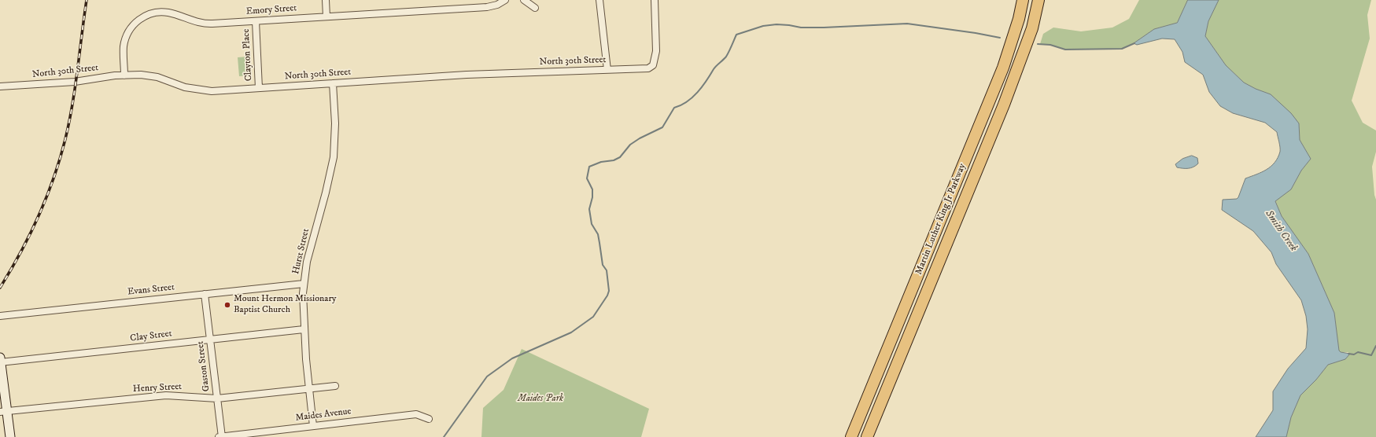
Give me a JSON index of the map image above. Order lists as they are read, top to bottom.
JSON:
{
  "streets": {
    "highway": ["Martin Luther King Jr Parkway"],
    "street": [
      "Emory Street",
      "Clayton Place",
      "North 30th Street",
      "Hurst Street",
      "Evans Street",
      "Clay Street",
      "Gaston Street",
      "Henry Street",
      "Maides Avenue"
    ]
  },
  "crossings": [
    ["Emory Street", "Clayton Place"],
    ["Emory Street", "North 30th Street"],
    ["Clayton Place", "North 30th Street"],
    ["North 30th Street", "Hurst Street"],
    ["Hurst Street", "Evans Street"],
    ["Hurst Street", "Clay Street"],
    ["Hurst Street", "Henry Street"],
    ["Hurst Street", "Maides Avenue"],
    ["Evans Street", "Gaston Street"],
    ["Clay Street", "Gaston Street"],
    ["Gaston Street", "Henry Street"],
    ["Gaston Street", "Maides Avenue"]
  ],
  "water": ["Smith Creek"],
  "parks": ["Maides Park"],
  "places": ["Mount Hermon Missionary Baptist Church"]
}
